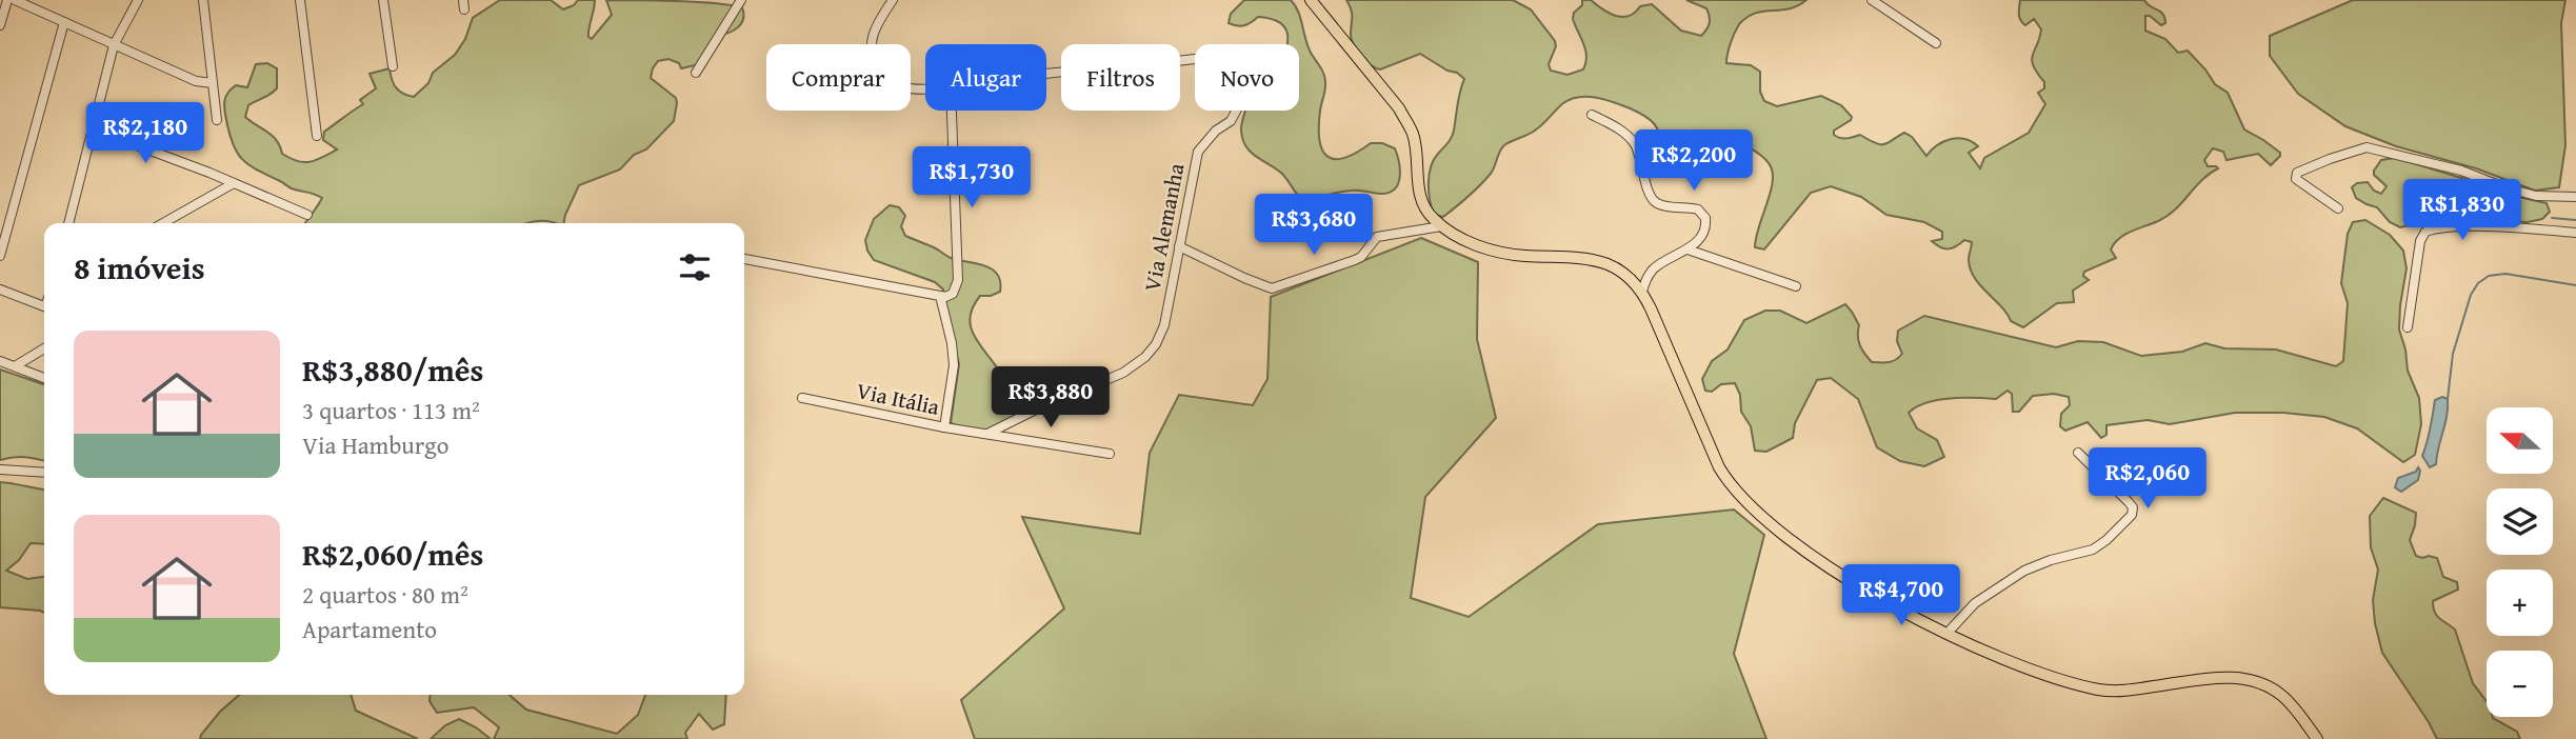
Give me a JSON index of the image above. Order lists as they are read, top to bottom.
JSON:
{
  "streets": {
    "street": ["Via Alemanha", "Via Itália"]
  },
  "crossings": [
    ["Via Alemanha", "Via Itália"]
  ],
  "north": "left",
  "page": {
    "chip": [
      "Comprar",
      "Alugar",
      "Filtros",
      "Novo"
    ],
    "price": [
      "R$2,180",
      "R$2,200",
      "R$1,730",
      "R$1,830",
      "R$3,680",
      "R$3,880",
      "R$2,060",
      "R$4,700"
    ],
    "heading": "8 imóveis",
    "list": [
      {
        "name": "R$3,880/mês",
        "note": "3 quartos · 113 m² · Via Hamburgo"
      },
      {
        "name": "R$2,060/mês",
        "note": "2 quartos · 80 m² · Apartamento"
      }
    ],
    "map_buttons": ["+", "−"]
  }
}
